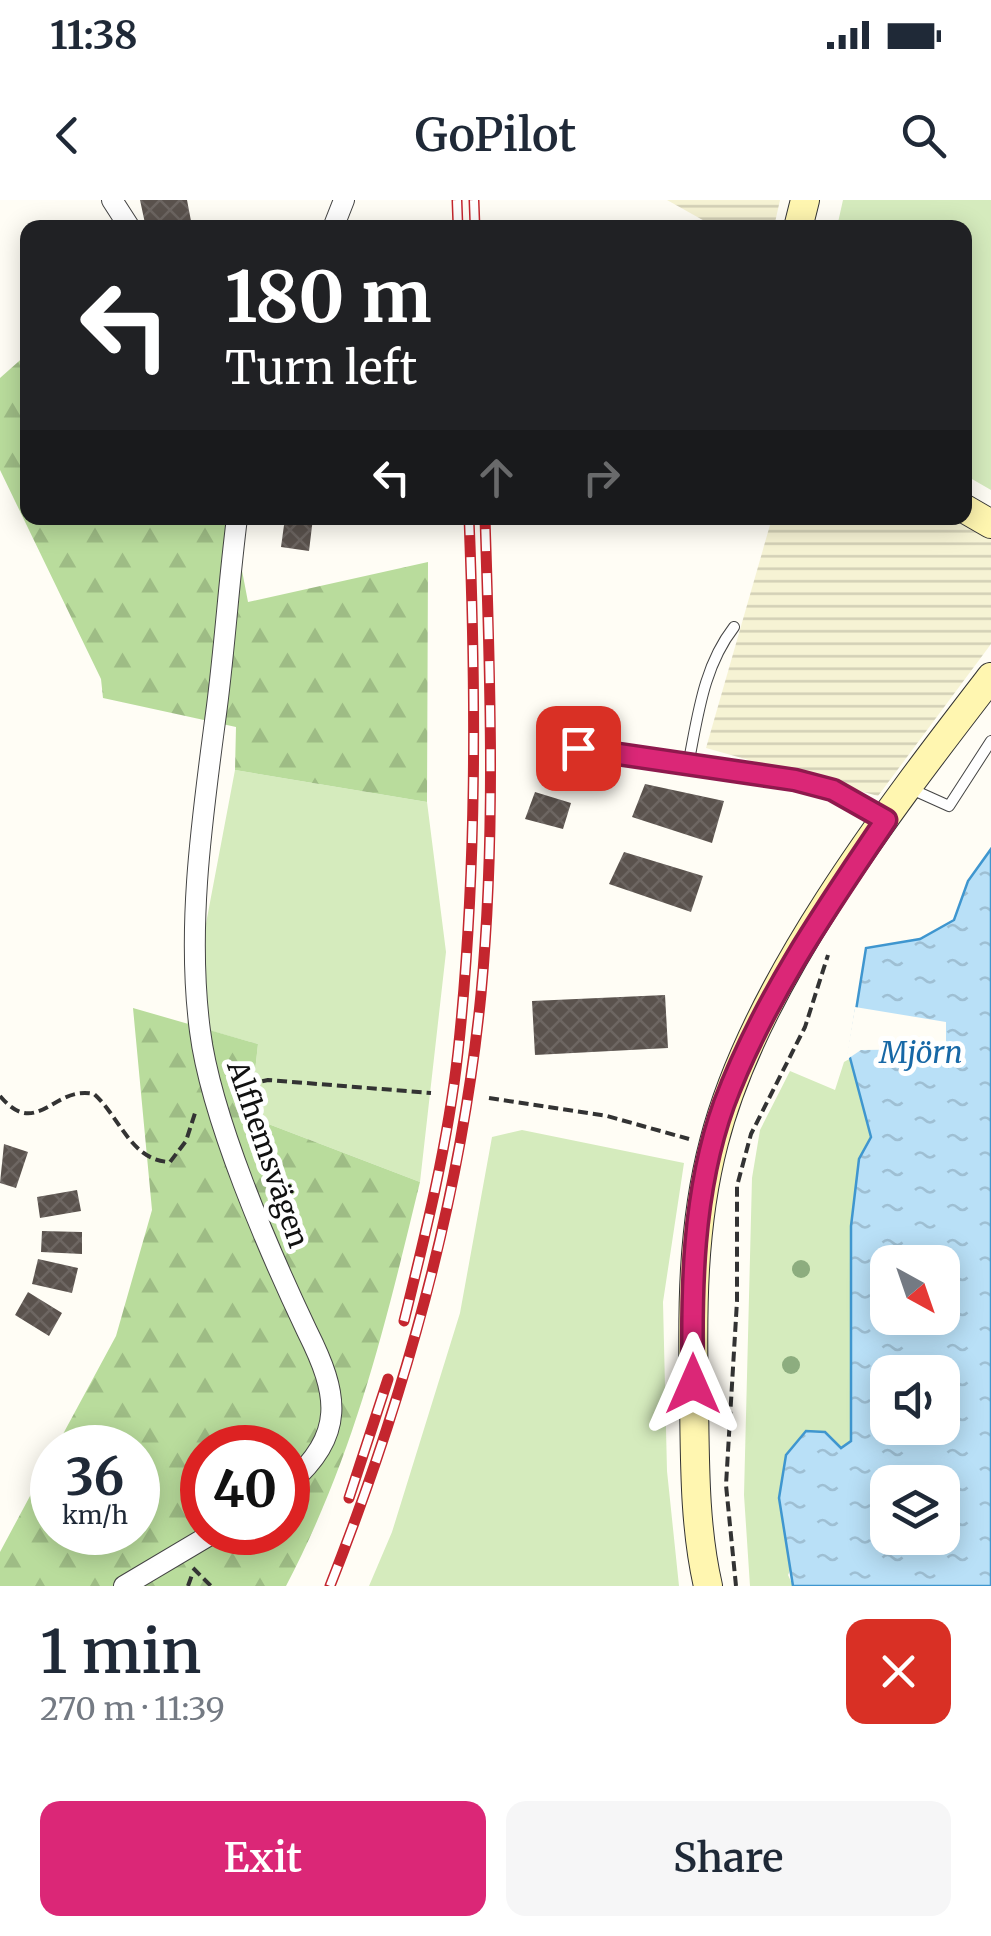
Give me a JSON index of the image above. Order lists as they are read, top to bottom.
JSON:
{
  "streets": {
    "street": ["Alfhemsvägen"]
  },
  "water": ["Mjörn"],
  "north": "bottom right",
  "page": {
    "status": "11:38",
    "header": "GoPilot",
    "turn": ["180 m", "Turn left"],
    "speed": "36 km/h",
    "limit": "40",
    "heading": ["1 min", "270 m · 11:39"],
    "buttons": ["Exit", "Share"]
  }
}
